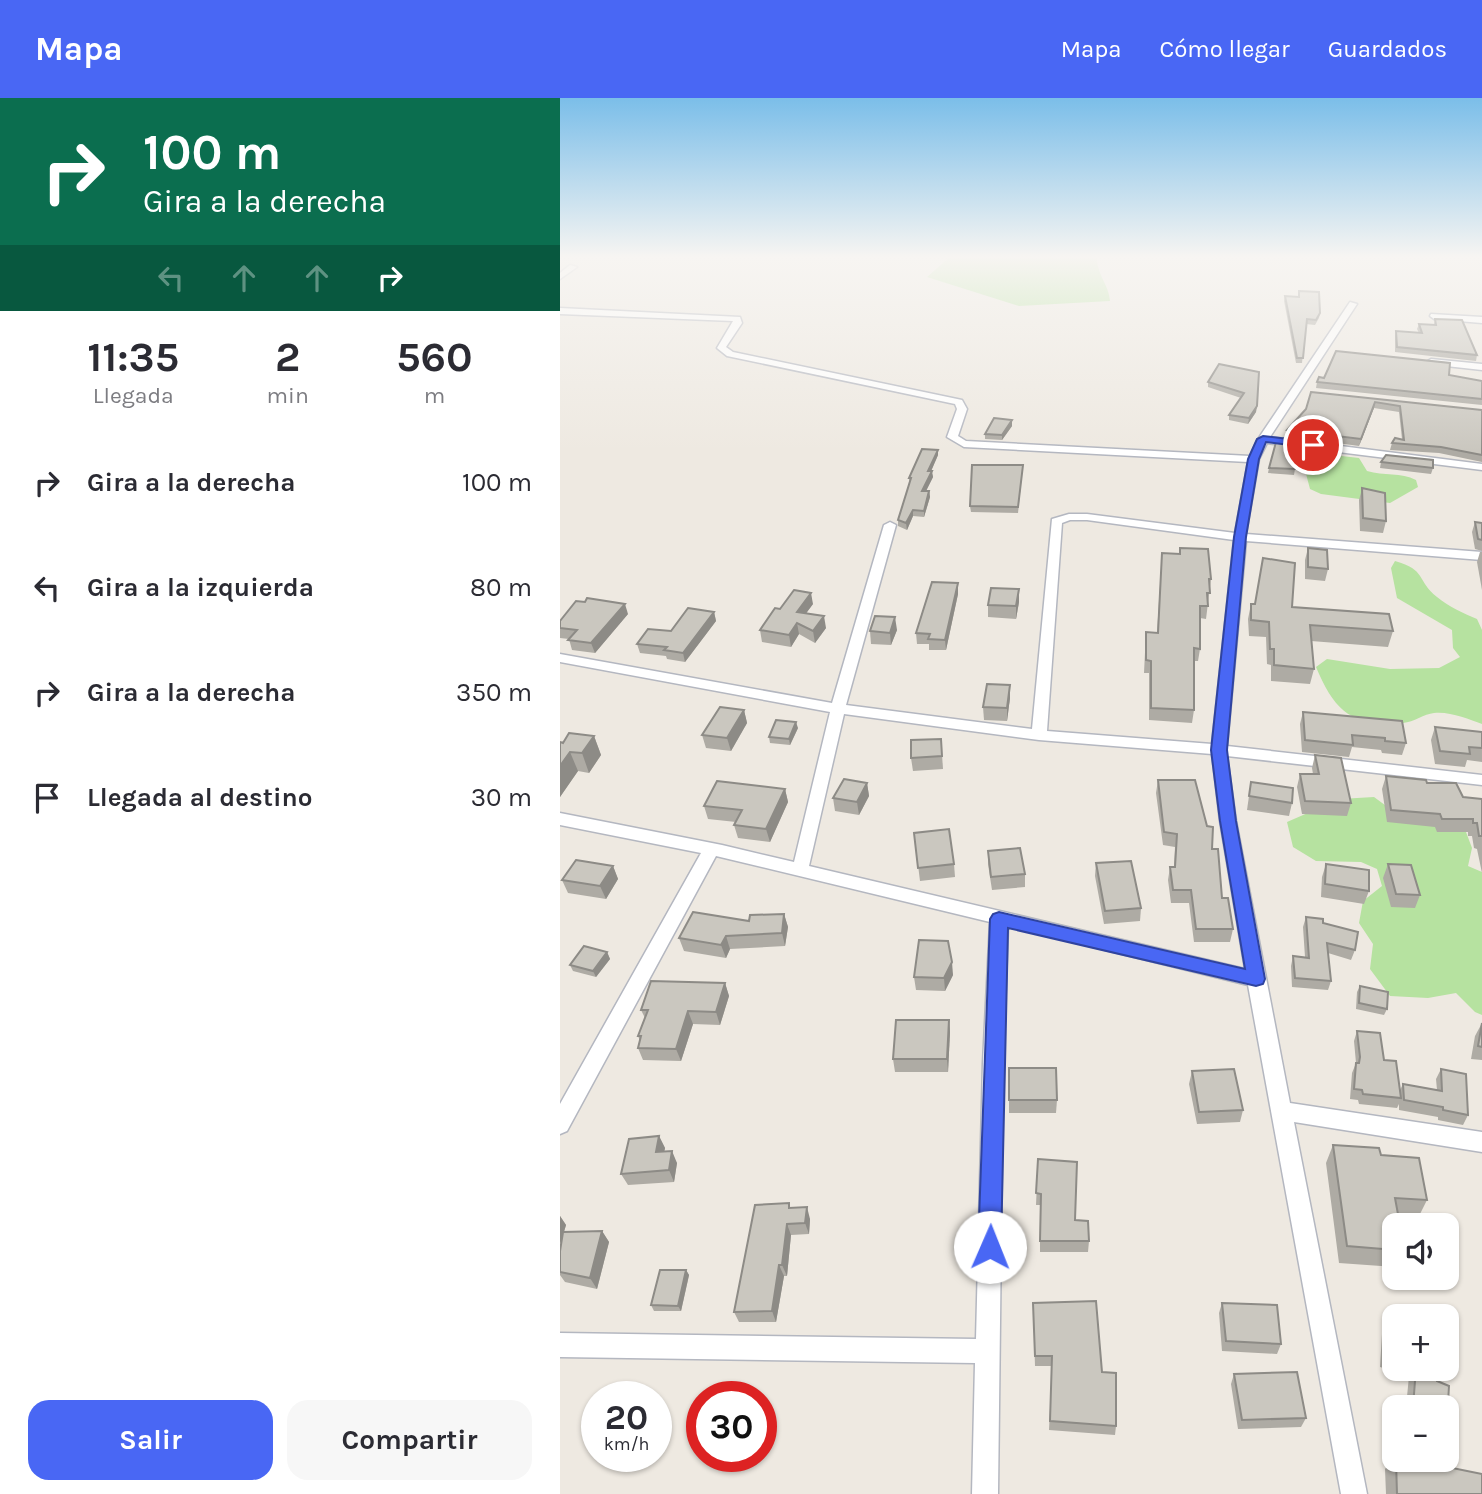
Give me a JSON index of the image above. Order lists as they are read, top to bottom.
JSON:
{
  "page": {
    "header": "Mapa",
    "nav": ["Mapa", "Cómo llegar", "Guardados"],
    "turn": ["100 m", "Gira a la derecha"],
    "eta": [
      "11:35",
      "Llegada",
      "2",
      "min",
      "560",
      "m"
    ],
    "list": [
      {
        "name": "Gira a la derecha",
        "value": "100 m"
      },
      {
        "name": "Gira a la izquierda",
        "value": "80 m"
      },
      {
        "name": "Gira a la derecha",
        "value": "350 m"
      },
      {
        "name": "Llegada al destino",
        "value": "30 m"
      }
    ],
    "map_buttons": ["+", "−"],
    "speed": "20 km/h",
    "limit": "30",
    "buttons": ["Salir", "Compartir"]
  }
}
